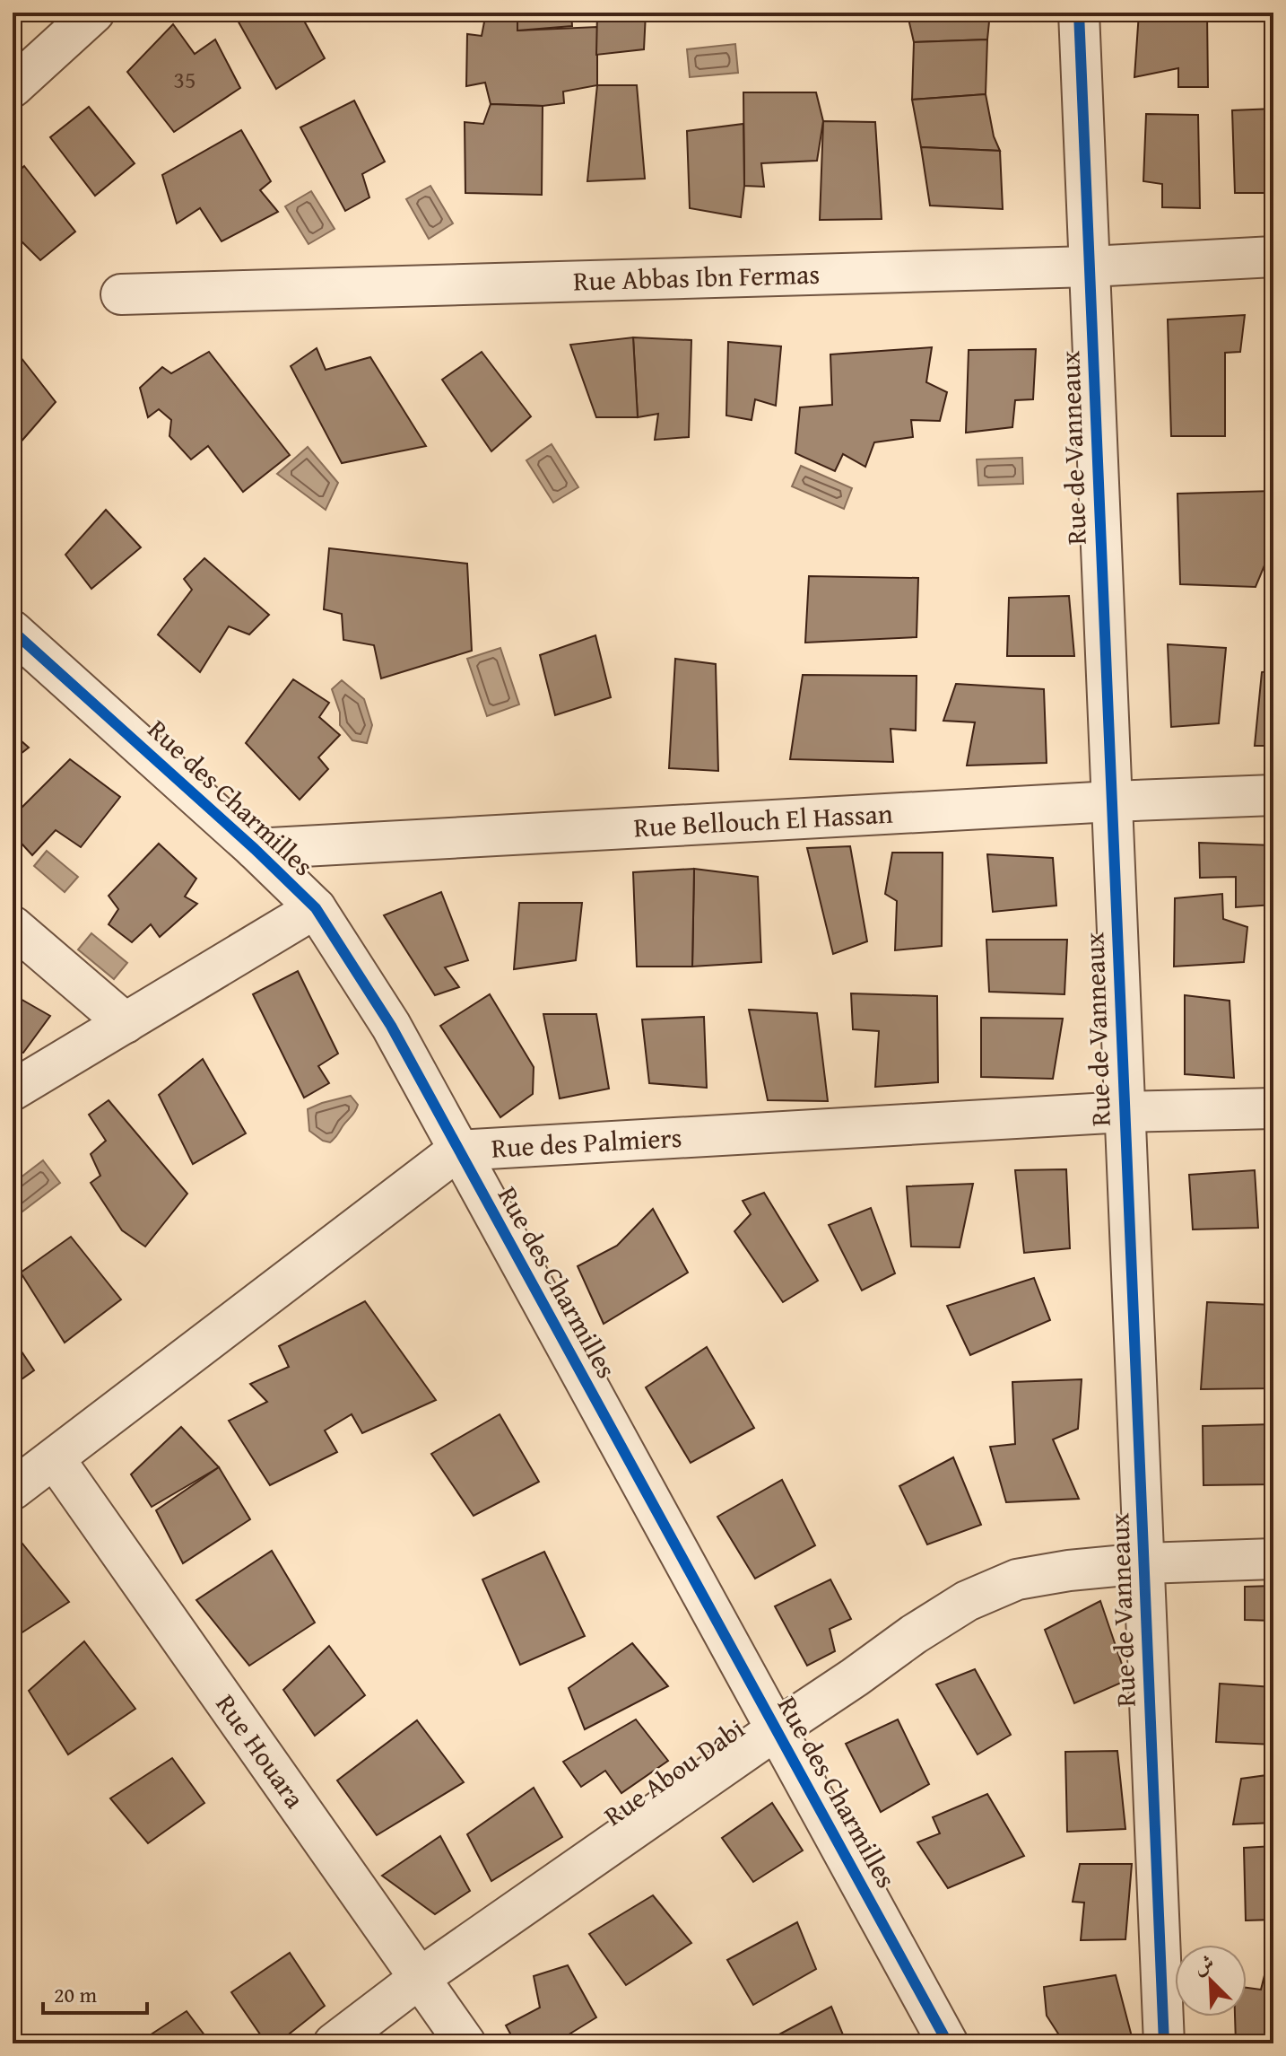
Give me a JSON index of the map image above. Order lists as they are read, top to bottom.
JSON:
{
  "streets": {
    "street": [
      "Rue Abbas Ibn Fermas",
      "Rue de Vanneaux",
      "Rue des Charmilles",
      "Rue Bellouch El Hassan",
      "Rue des Palmiers",
      "Rue Houara",
      "Rue Abou Dabi"
    ]
  },
  "crossings": [
    ["Rue Abbas Ibn Fermas", "Rue de Vanneaux"],
    ["Rue de Vanneaux", "Rue Bellouch El Hassan"],
    ["Rue de Vanneaux", "Rue des Palmiers"],
    ["Rue de Vanneaux", "Rue Abou Dabi"],
    ["Rue des Charmilles", "Rue Bellouch El Hassan"],
    ["Rue des Charmilles", "Rue des Palmiers"],
    ["Rue des Charmilles", "Rue Abou Dabi"],
    ["Rue des Palmiers", "Rue Houara"],
    ["Rue Houara", "Rue Abou Dabi"]
  ],
  "house_numbers": ["35"],
  "scale_bar": "20 m",
  "north": "top left"
}
